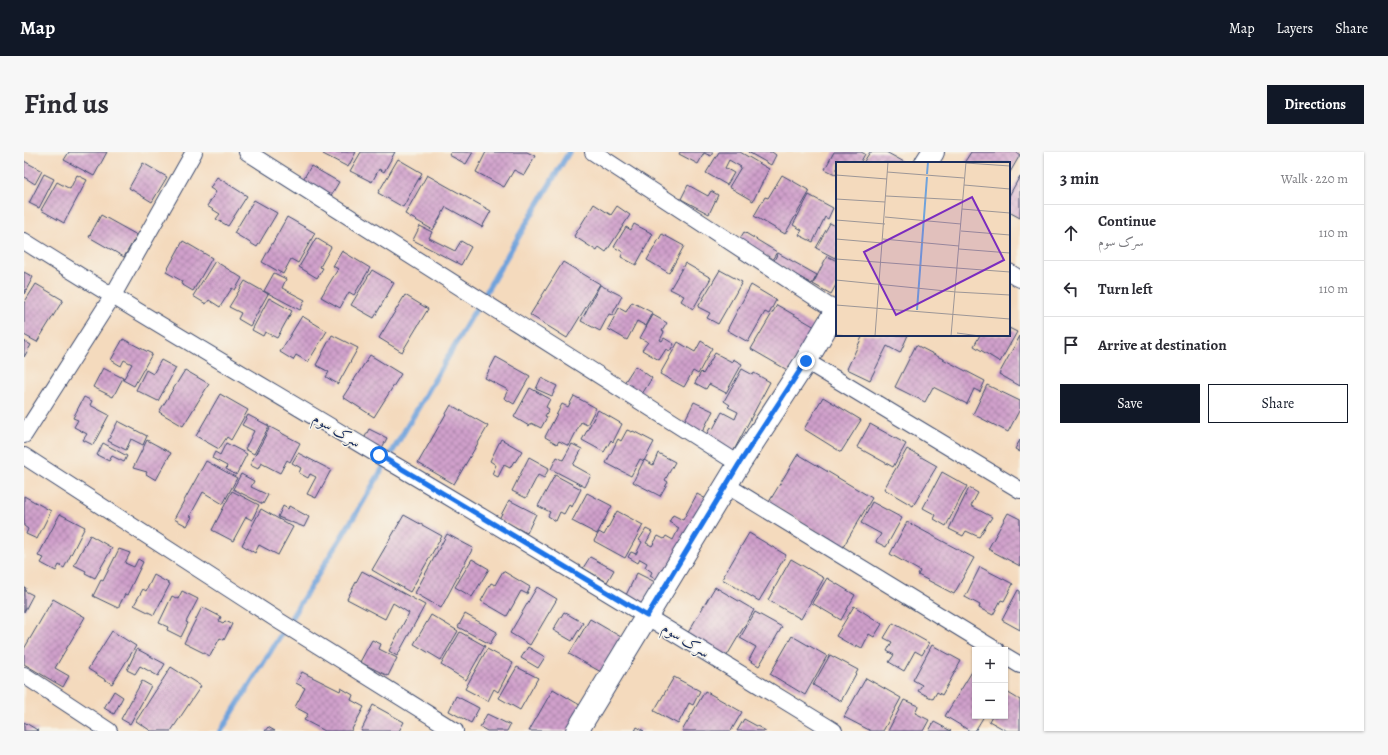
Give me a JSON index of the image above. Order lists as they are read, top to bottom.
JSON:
{
  "streets": {
    "street": ["سرک سوم"]
  },
  "page": {
    "header": "Map",
    "nav": ["Map", "Layers", "Share"],
    "title": "Find us",
    "buttons": [
      "Directions",
      ["Save", "Share"]
    ],
    "heading": ["3 min", "Walk · 220 m"],
    "list": [
      ["Continue", "سرک سوم", "110 m"],
      ["Turn left", "110 m"],
      "Arrive at destination"
    ],
    "map_buttons": ["+", "−"]
  }
}
